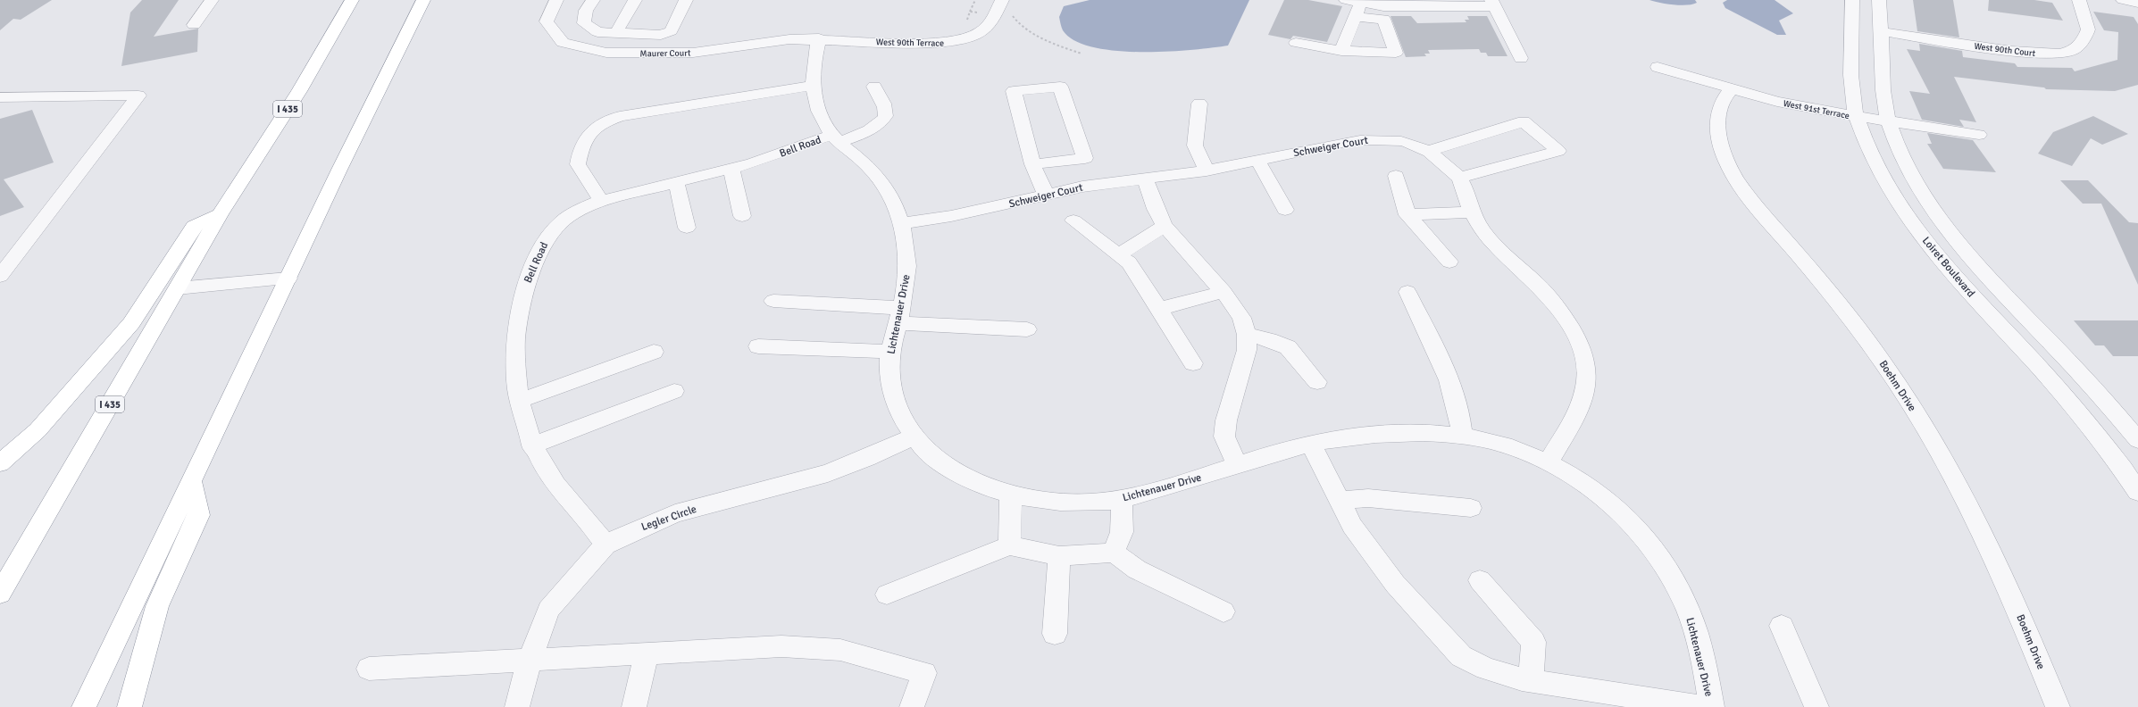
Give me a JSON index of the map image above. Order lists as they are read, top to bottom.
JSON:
{
  "streets": {
    "highway": ["I 435"],
    "street": [
      "West 90th Terrace",
      "West 90th Court",
      "Maurer Court",
      "West 91st Terrace",
      "Bell Road",
      "Schweiger Court",
      "Loiret Boulevard",
      "Lichtenauer Drive",
      "Boehm Drive",
      "Legler Circle"
    ]
  },
  "crossings": [
    ["West 90th Terrace", "Maurer Court"],
    ["West 90th Terrace", "Lichtenauer Drive"],
    ["West 90th Court", "Loiret Boulevard"],
    ["Maurer Court", "Lichtenauer Drive"],
    ["West 91st Terrace", "Loiret Boulevard"],
    ["West 91st Terrace", "Boehm Drive"],
    ["Bell Road", "Lichtenauer Drive"],
    ["Bell Road", "Legler Circle"],
    ["Schweiger Court", "Lichtenauer Drive"],
    ["Lichtenauer Drive", "Legler Circle"]
  ]
}
